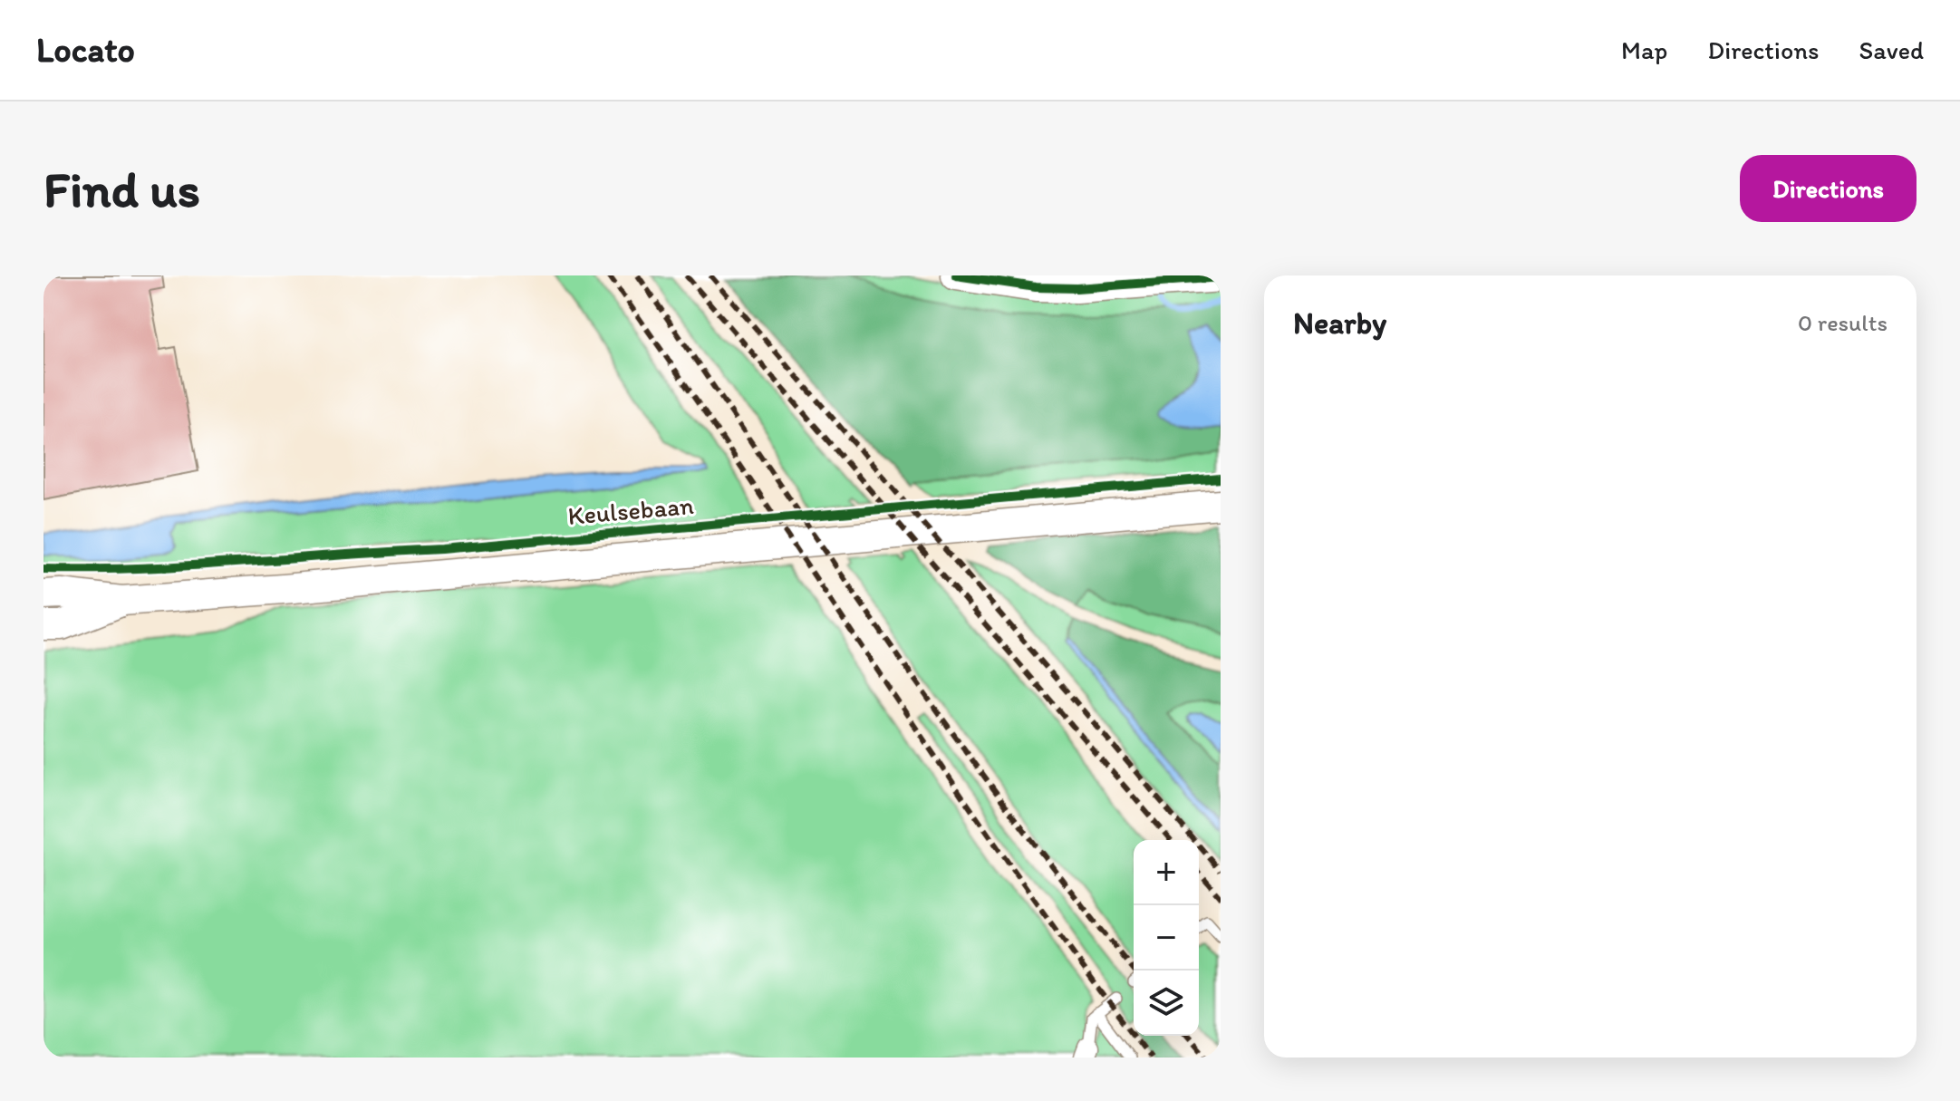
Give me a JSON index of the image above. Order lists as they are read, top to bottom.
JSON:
{
  "streets": {
    "main road": ["Keulsebaan"]
  },
  "page": {
    "header": "Locato",
    "nav": ["Map", "Directions", "Saved"],
    "buttons": "Directions",
    "title": "Find us",
    "heading": ["Nearby", "0 results"],
    "map_buttons": ["+", "−"]
  }
}
